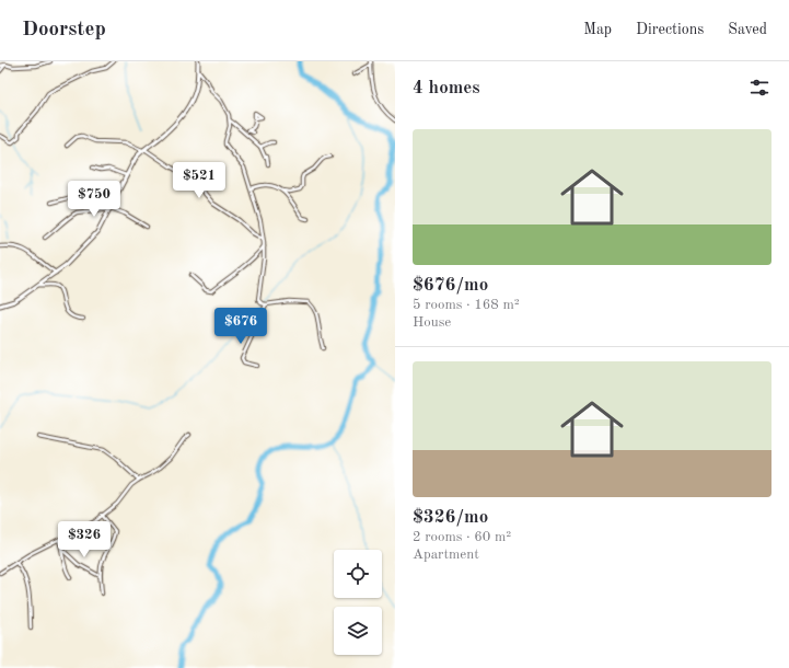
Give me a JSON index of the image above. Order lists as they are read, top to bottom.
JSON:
{
  "page": {
    "header": "Doorstep",
    "nav": ["Map", "Directions", "Saved"],
    "heading": "4 homes",
    "list": [
      {
        "name": "$676/mo",
        "note": "5 rooms · 168 m² · House"
      },
      {
        "name": "$326/mo",
        "note": "2 rooms · 60 m² · Apartment"
      }
    ],
    "price": [
      "$521",
      "$750",
      "$676",
      "$326"
    ]
  }
}
